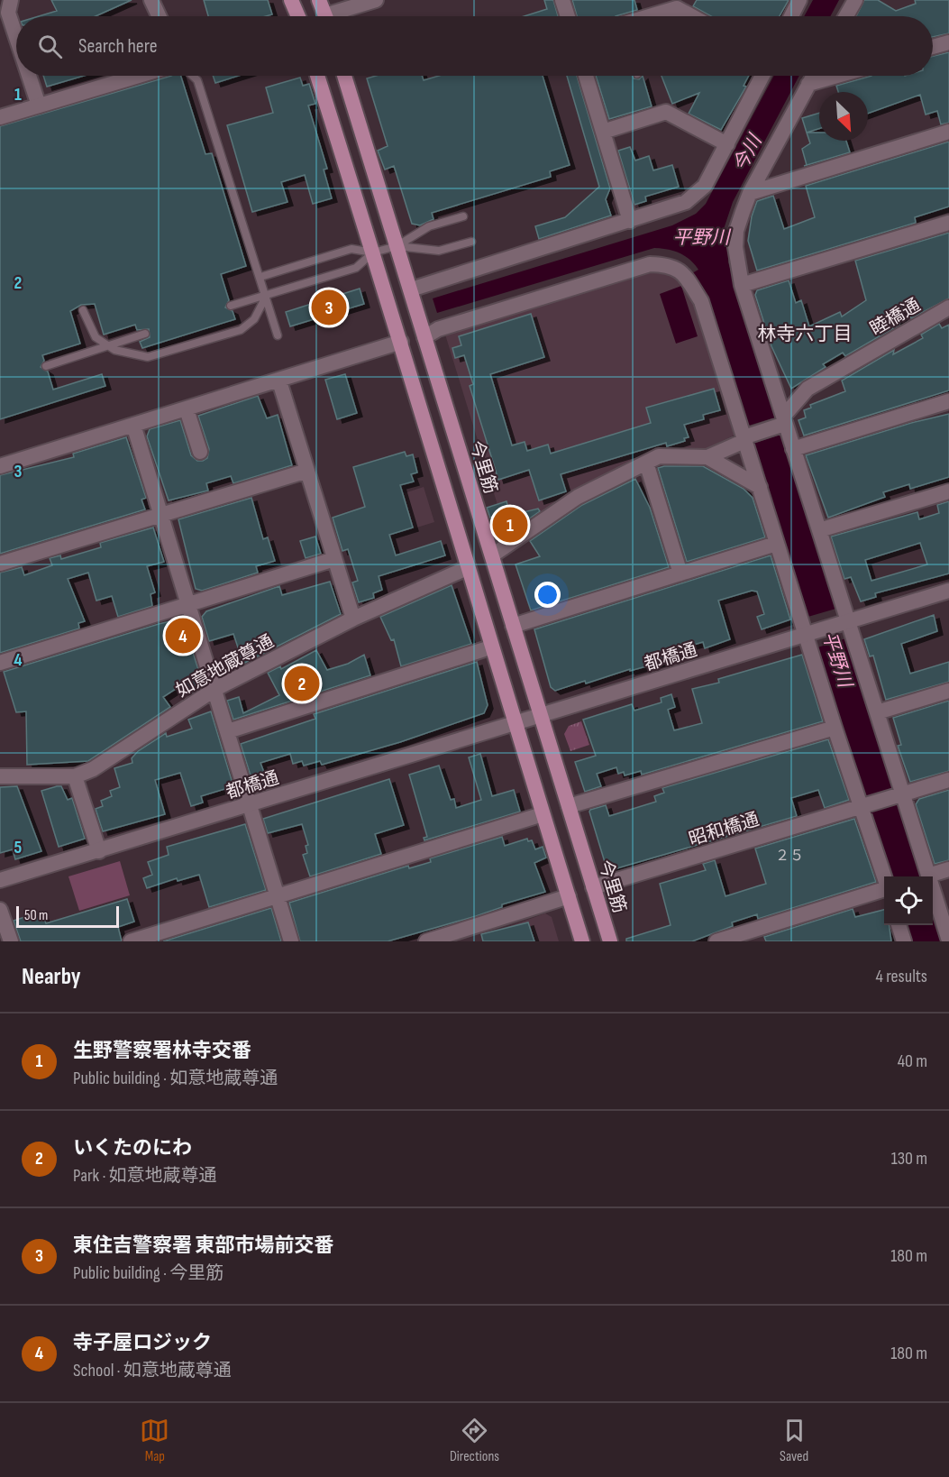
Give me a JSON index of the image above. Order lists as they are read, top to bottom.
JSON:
{
  "streets": {
    "main road": ["今里筋"],
    "street": [
      "睦橋通",
      "都橋通",
      "如意地蔵尊通",
      "昭和橋通"
    ]
  },
  "crossings": [
    ["今里筋", "都橋通"],
    ["今里筋", "昭和橋通"]
  ],
  "districts": ["林寺六丁目"],
  "water": ["今川", "平野川"],
  "house_numbers": ["２５"],
  "scale_bar": "50 m",
  "north": "bottom right",
  "page": {
    "search": "Search here",
    "pins": [
      "3",
      "1",
      "4",
      "2"
    ],
    "scale": "50 m",
    "heading": ["Nearby", "4 results"],
    "list": [
      {
        "mark": "1",
        "name": "生野警察署林寺交番",
        "note": "Public building · 如意地蔵尊通",
        "value": "40 m"
      },
      {
        "mark": "2",
        "name": "いくたのにわ",
        "note": "Park · 如意地蔵尊通",
        "value": "130 m"
      },
      {
        "mark": "3",
        "name": "東住吉警察署 東部市場前交番",
        "note": "Public building · 今里筋",
        "value": "180 m"
      },
      {
        "mark": "4",
        "name": "寺子屋ロジック",
        "note": "School · 如意地蔵尊通",
        "value": "180 m"
      }
    ],
    "nav": ["Map", "Directions", "Saved"]
  },
  "grid": {
    "rows": [
      "1",
      "2",
      "3",
      "4",
      "5"
    ]
  }
}
